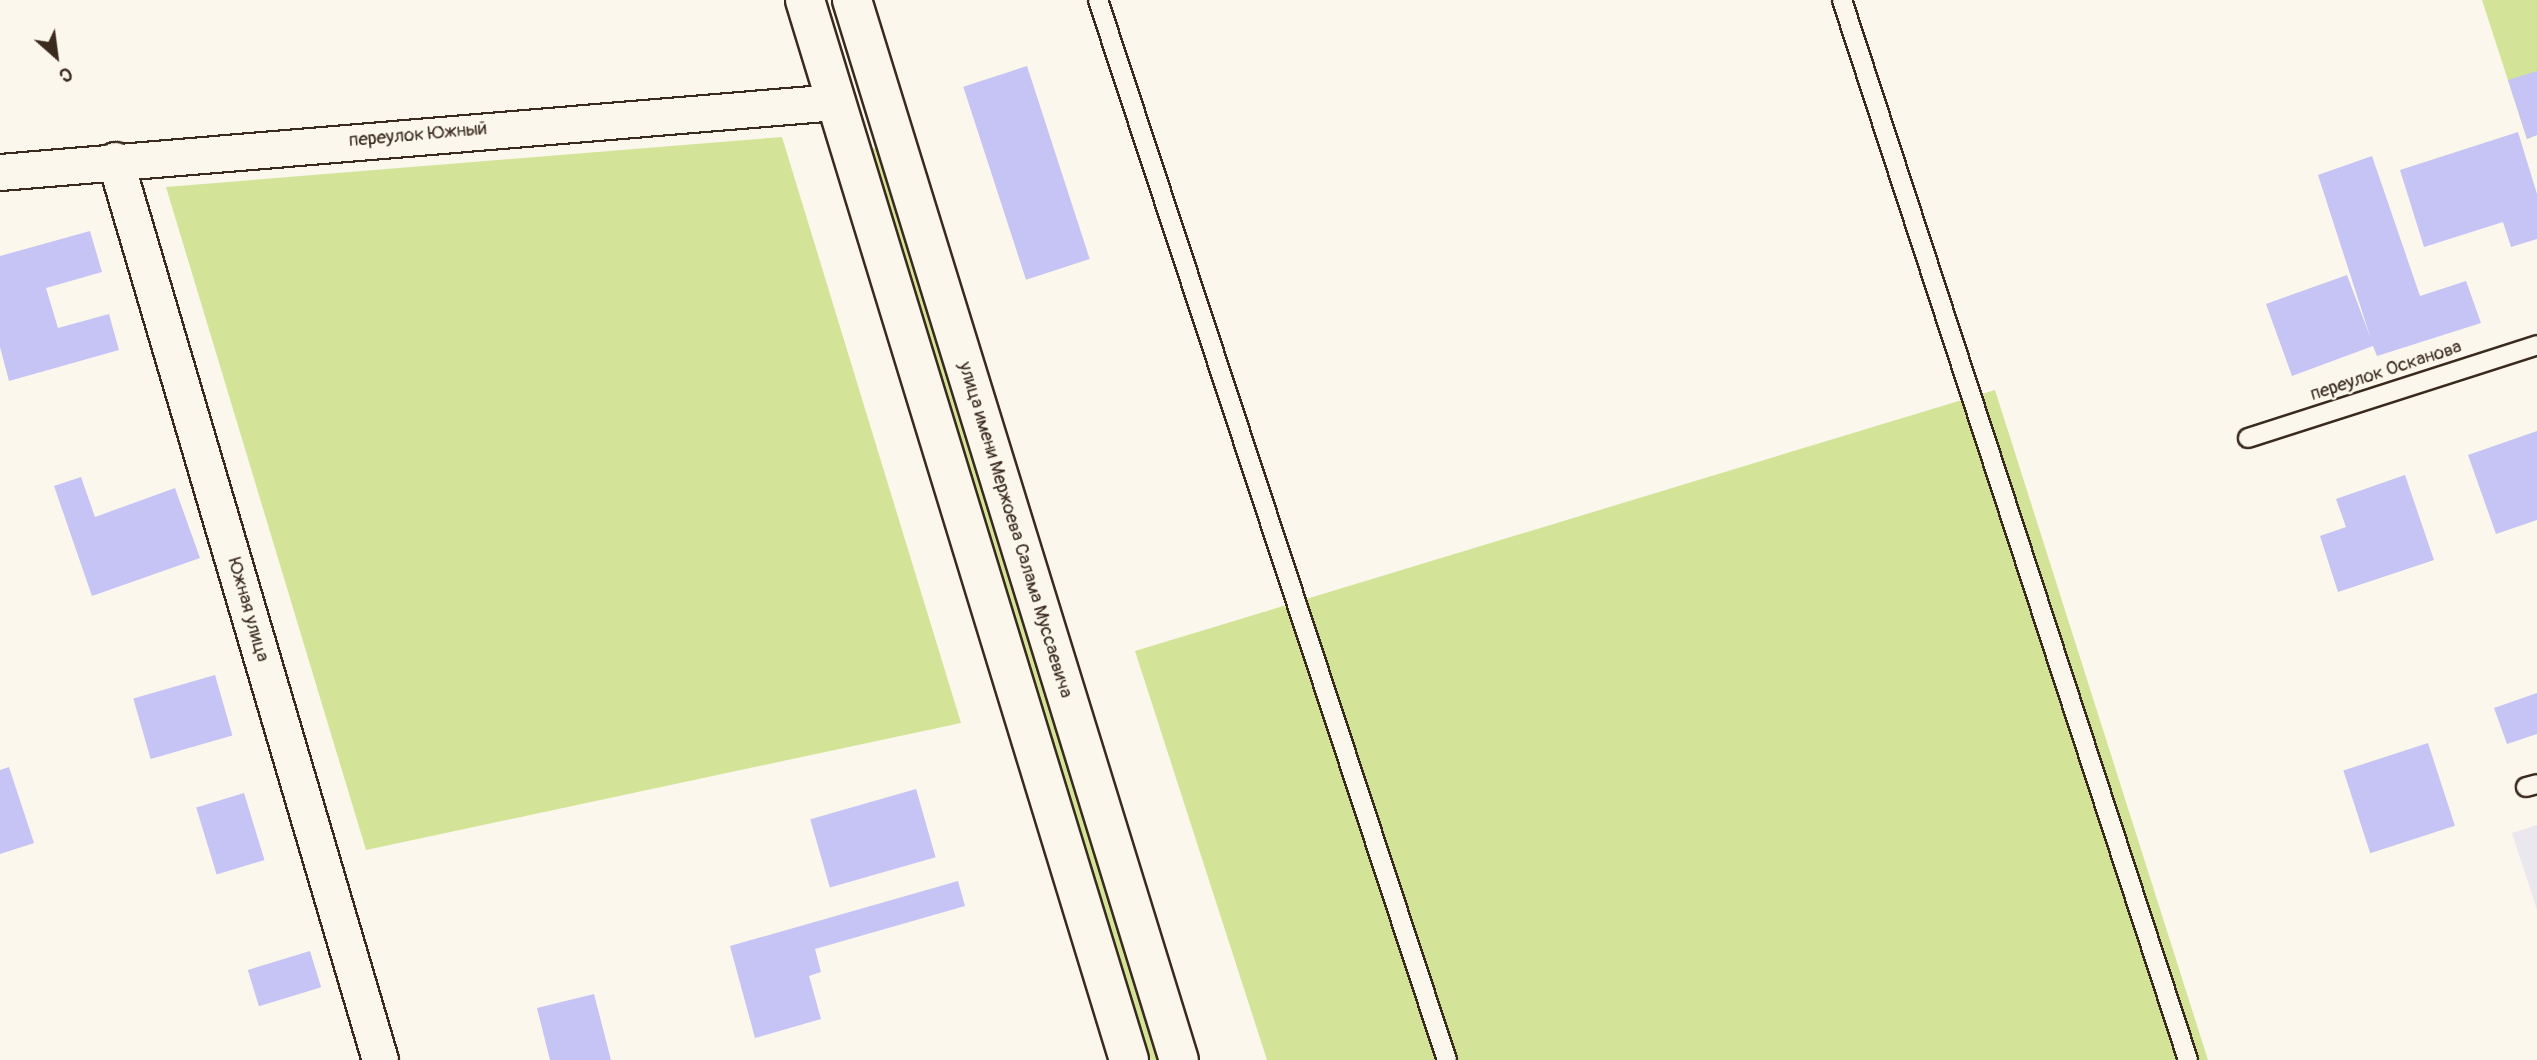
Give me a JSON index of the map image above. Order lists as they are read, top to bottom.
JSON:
{
  "streets": {
    "street": ["переулок Южный", "улица имени Мержоева Салама Муссаевича", "Южная улица"],
    "lane": ["переулок Осканова"]
  },
  "crossings": [
    ["переулок Южный", "Южная улица"]
  ],
  "north": "bottom right"
}
